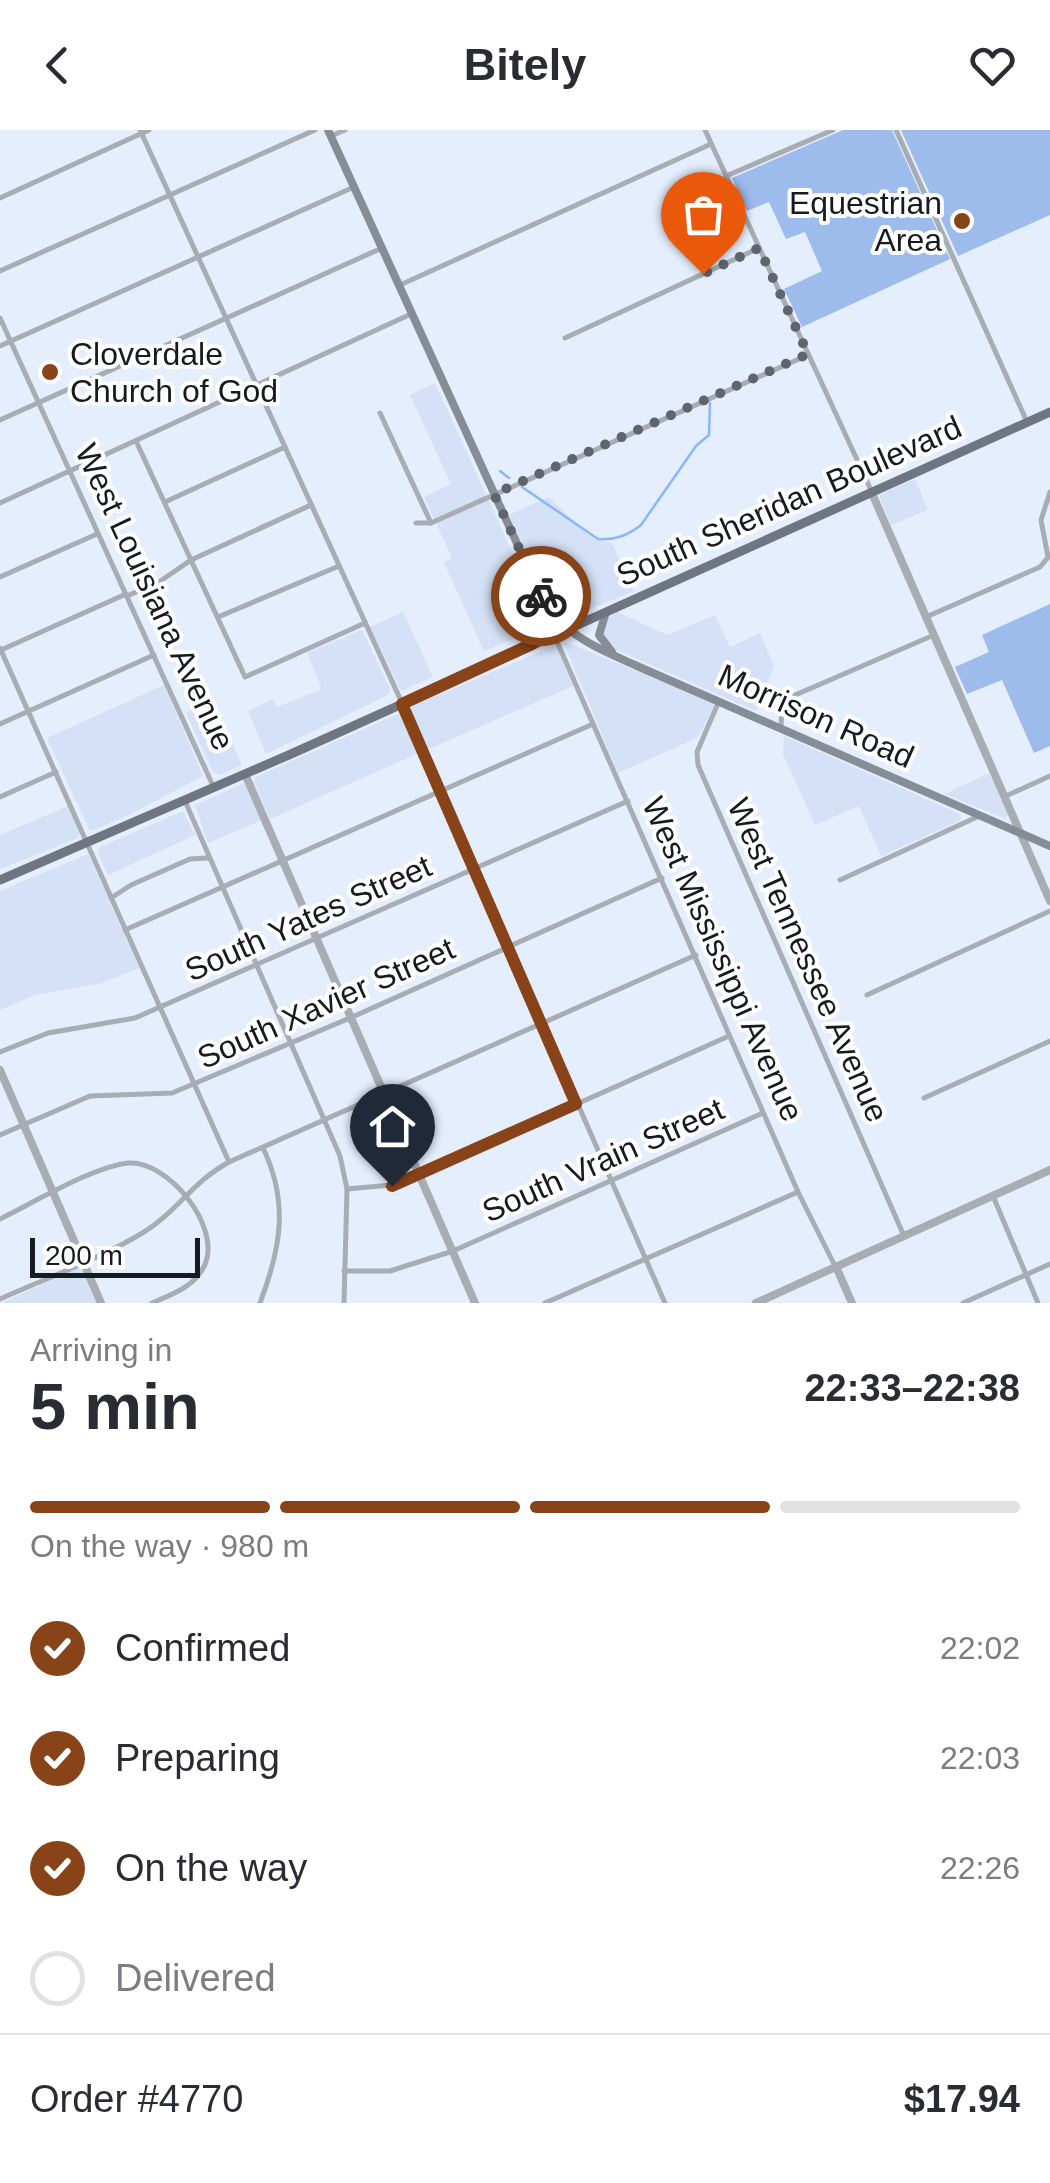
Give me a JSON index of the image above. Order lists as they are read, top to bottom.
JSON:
{
  "streets": {
    "main road": ["South Sheridan Boulevard", "Morrison Road"],
    "street": [
      "West Louisiana Avenue",
      "South Yates Street",
      "West Mississippi Avenue",
      "West Tennessee Avenue",
      "South Xavier Street",
      "South Vrain Street"
    ]
  },
  "crossings": [
    ["South Sheridan Boulevard", "West Louisiana Avenue"],
    ["South Sheridan Boulevard", "Morrison Road"],
    ["South Sheridan Boulevard", "West Mississippi Avenue"],
    ["West Louisiana Avenue", "South Yates Street"],
    ["West Louisiana Avenue", "South Xavier Street"],
    ["West Louisiana Avenue", "South Vrain Street"],
    ["Morrison Road", "West Tennessee Avenue"],
    ["South Yates Street", "West Mississippi Avenue"],
    ["West Mississippi Avenue", "South Xavier Street"],
    ["West Mississippi Avenue", "South Vrain Street"]
  ],
  "places": ["Equestrian Area", "Cloverdale Church of God"],
  "scale_bar": "200 m",
  "page": {
    "header": "Bitely",
    "scale": "200 m",
    "heading": ["5 min", "Arriving in", "22:33–22:38"],
    "panel": ["Order #4770", "$17.94"],
    "bar": "On the way · 980 m",
    "list": [
      ["Confirmed", "22:02"],
      ["Preparing", "22:03"],
      ["On the way", "22:26"],
      "Delivered"
    ]
  }
}
